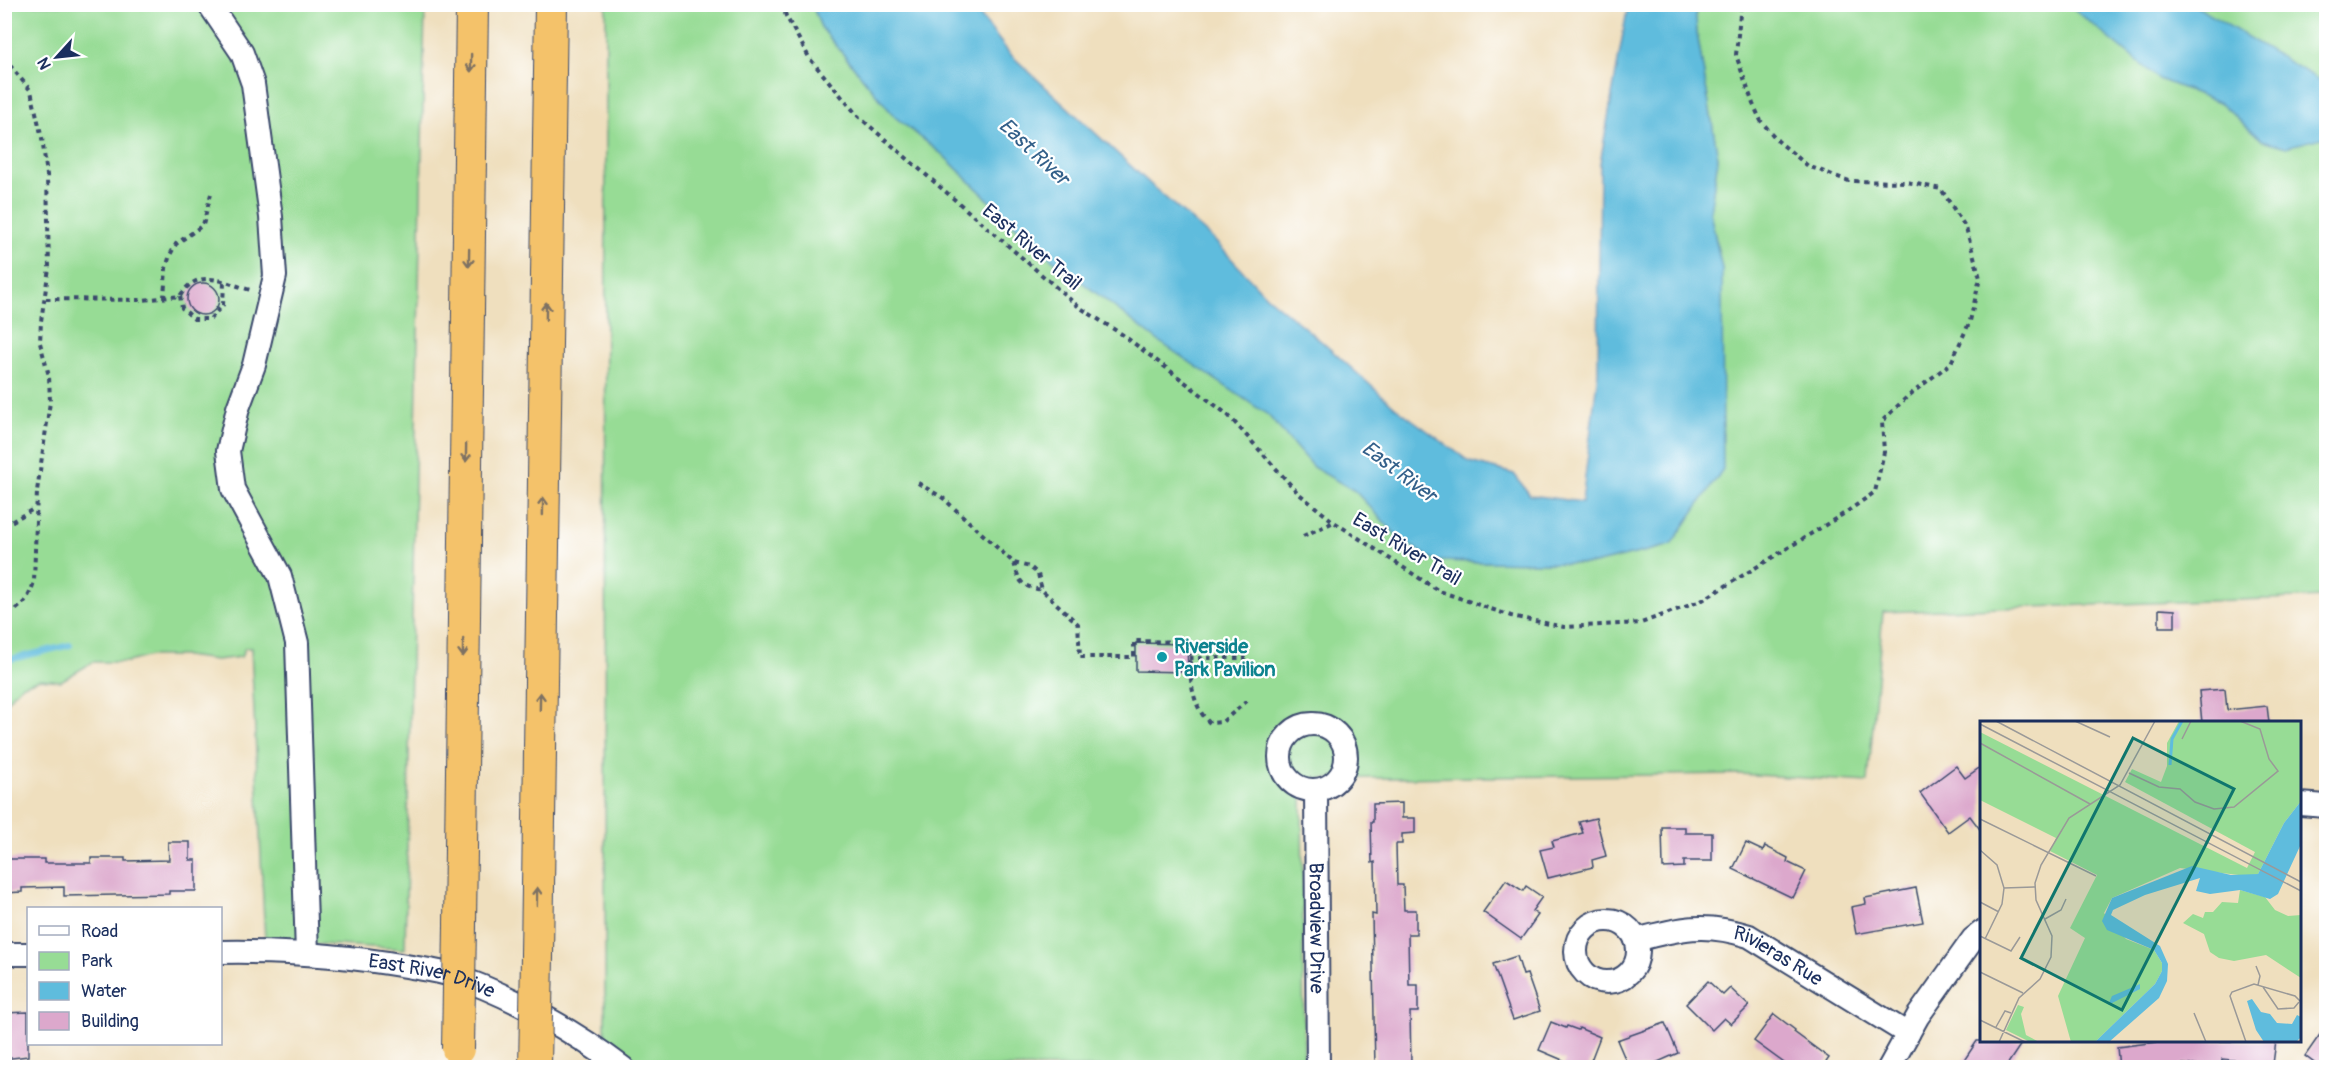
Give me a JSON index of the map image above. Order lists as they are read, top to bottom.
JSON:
{
  "streets": {
    "street": ["Broadview Drive", "Rivieras Rue", "East River Drive"],
    "path": ["East River Trail"]
  },
  "water": ["East River"],
  "places": ["Riverside Park Pavilion"],
  "legend": [
    "Road",
    "Park",
    "Water",
    "Building"
  ],
  "north": "bottom left"
}
